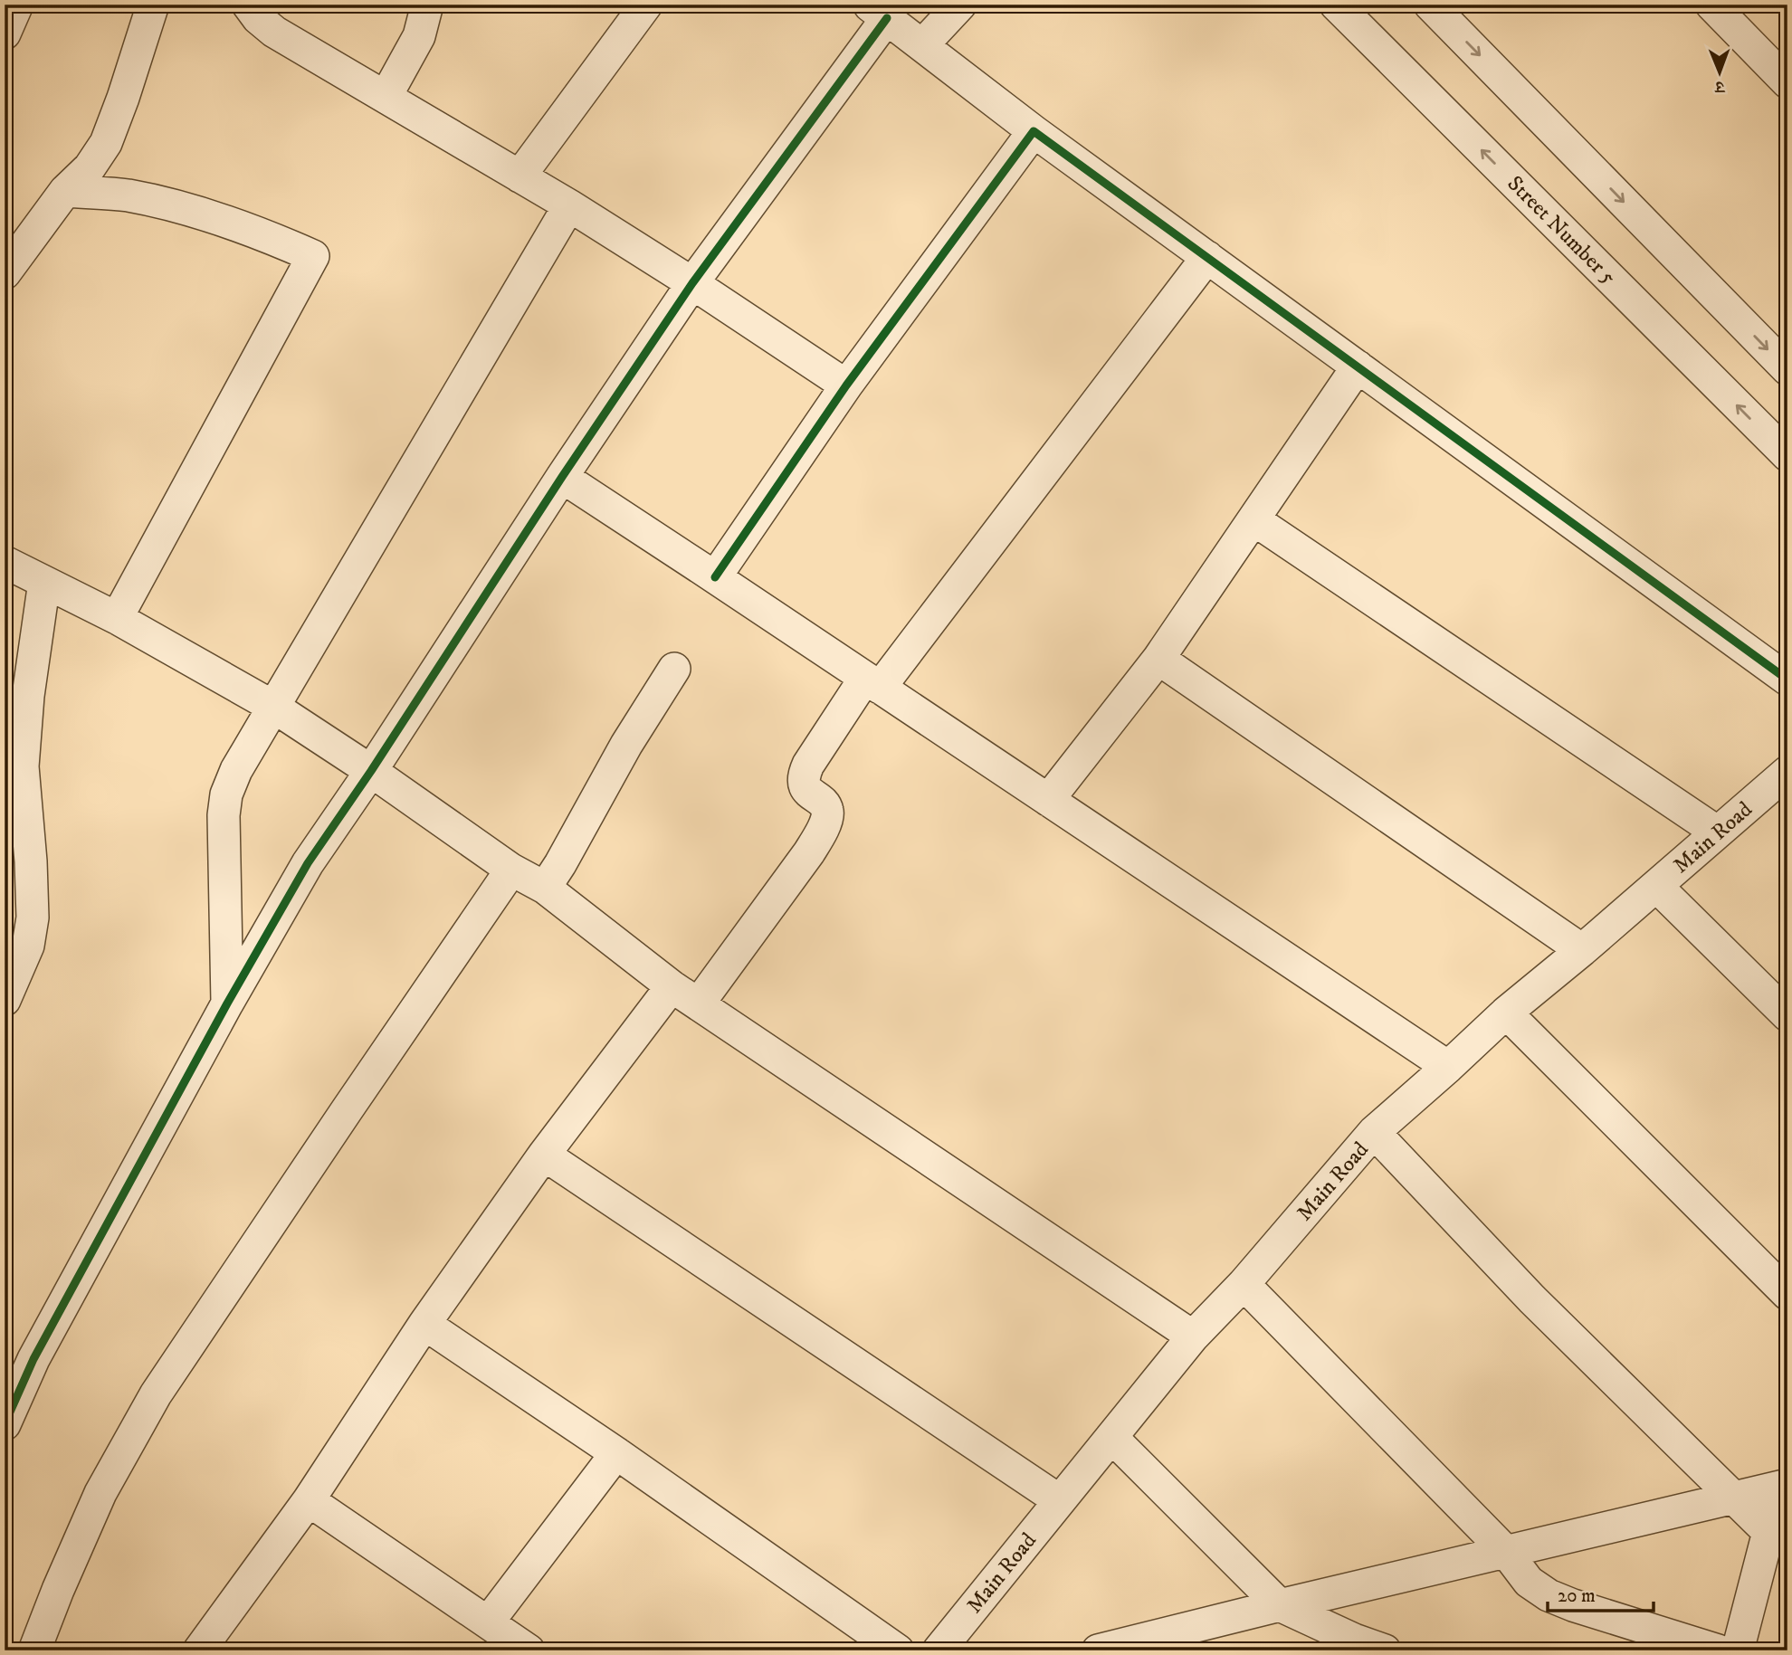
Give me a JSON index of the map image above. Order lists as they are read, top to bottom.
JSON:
{
  "streets": {
    "street": ["Street Number 5", "Main Road"]
  },
  "scale_bar": "20 m",
  "north": "bottom"
}
